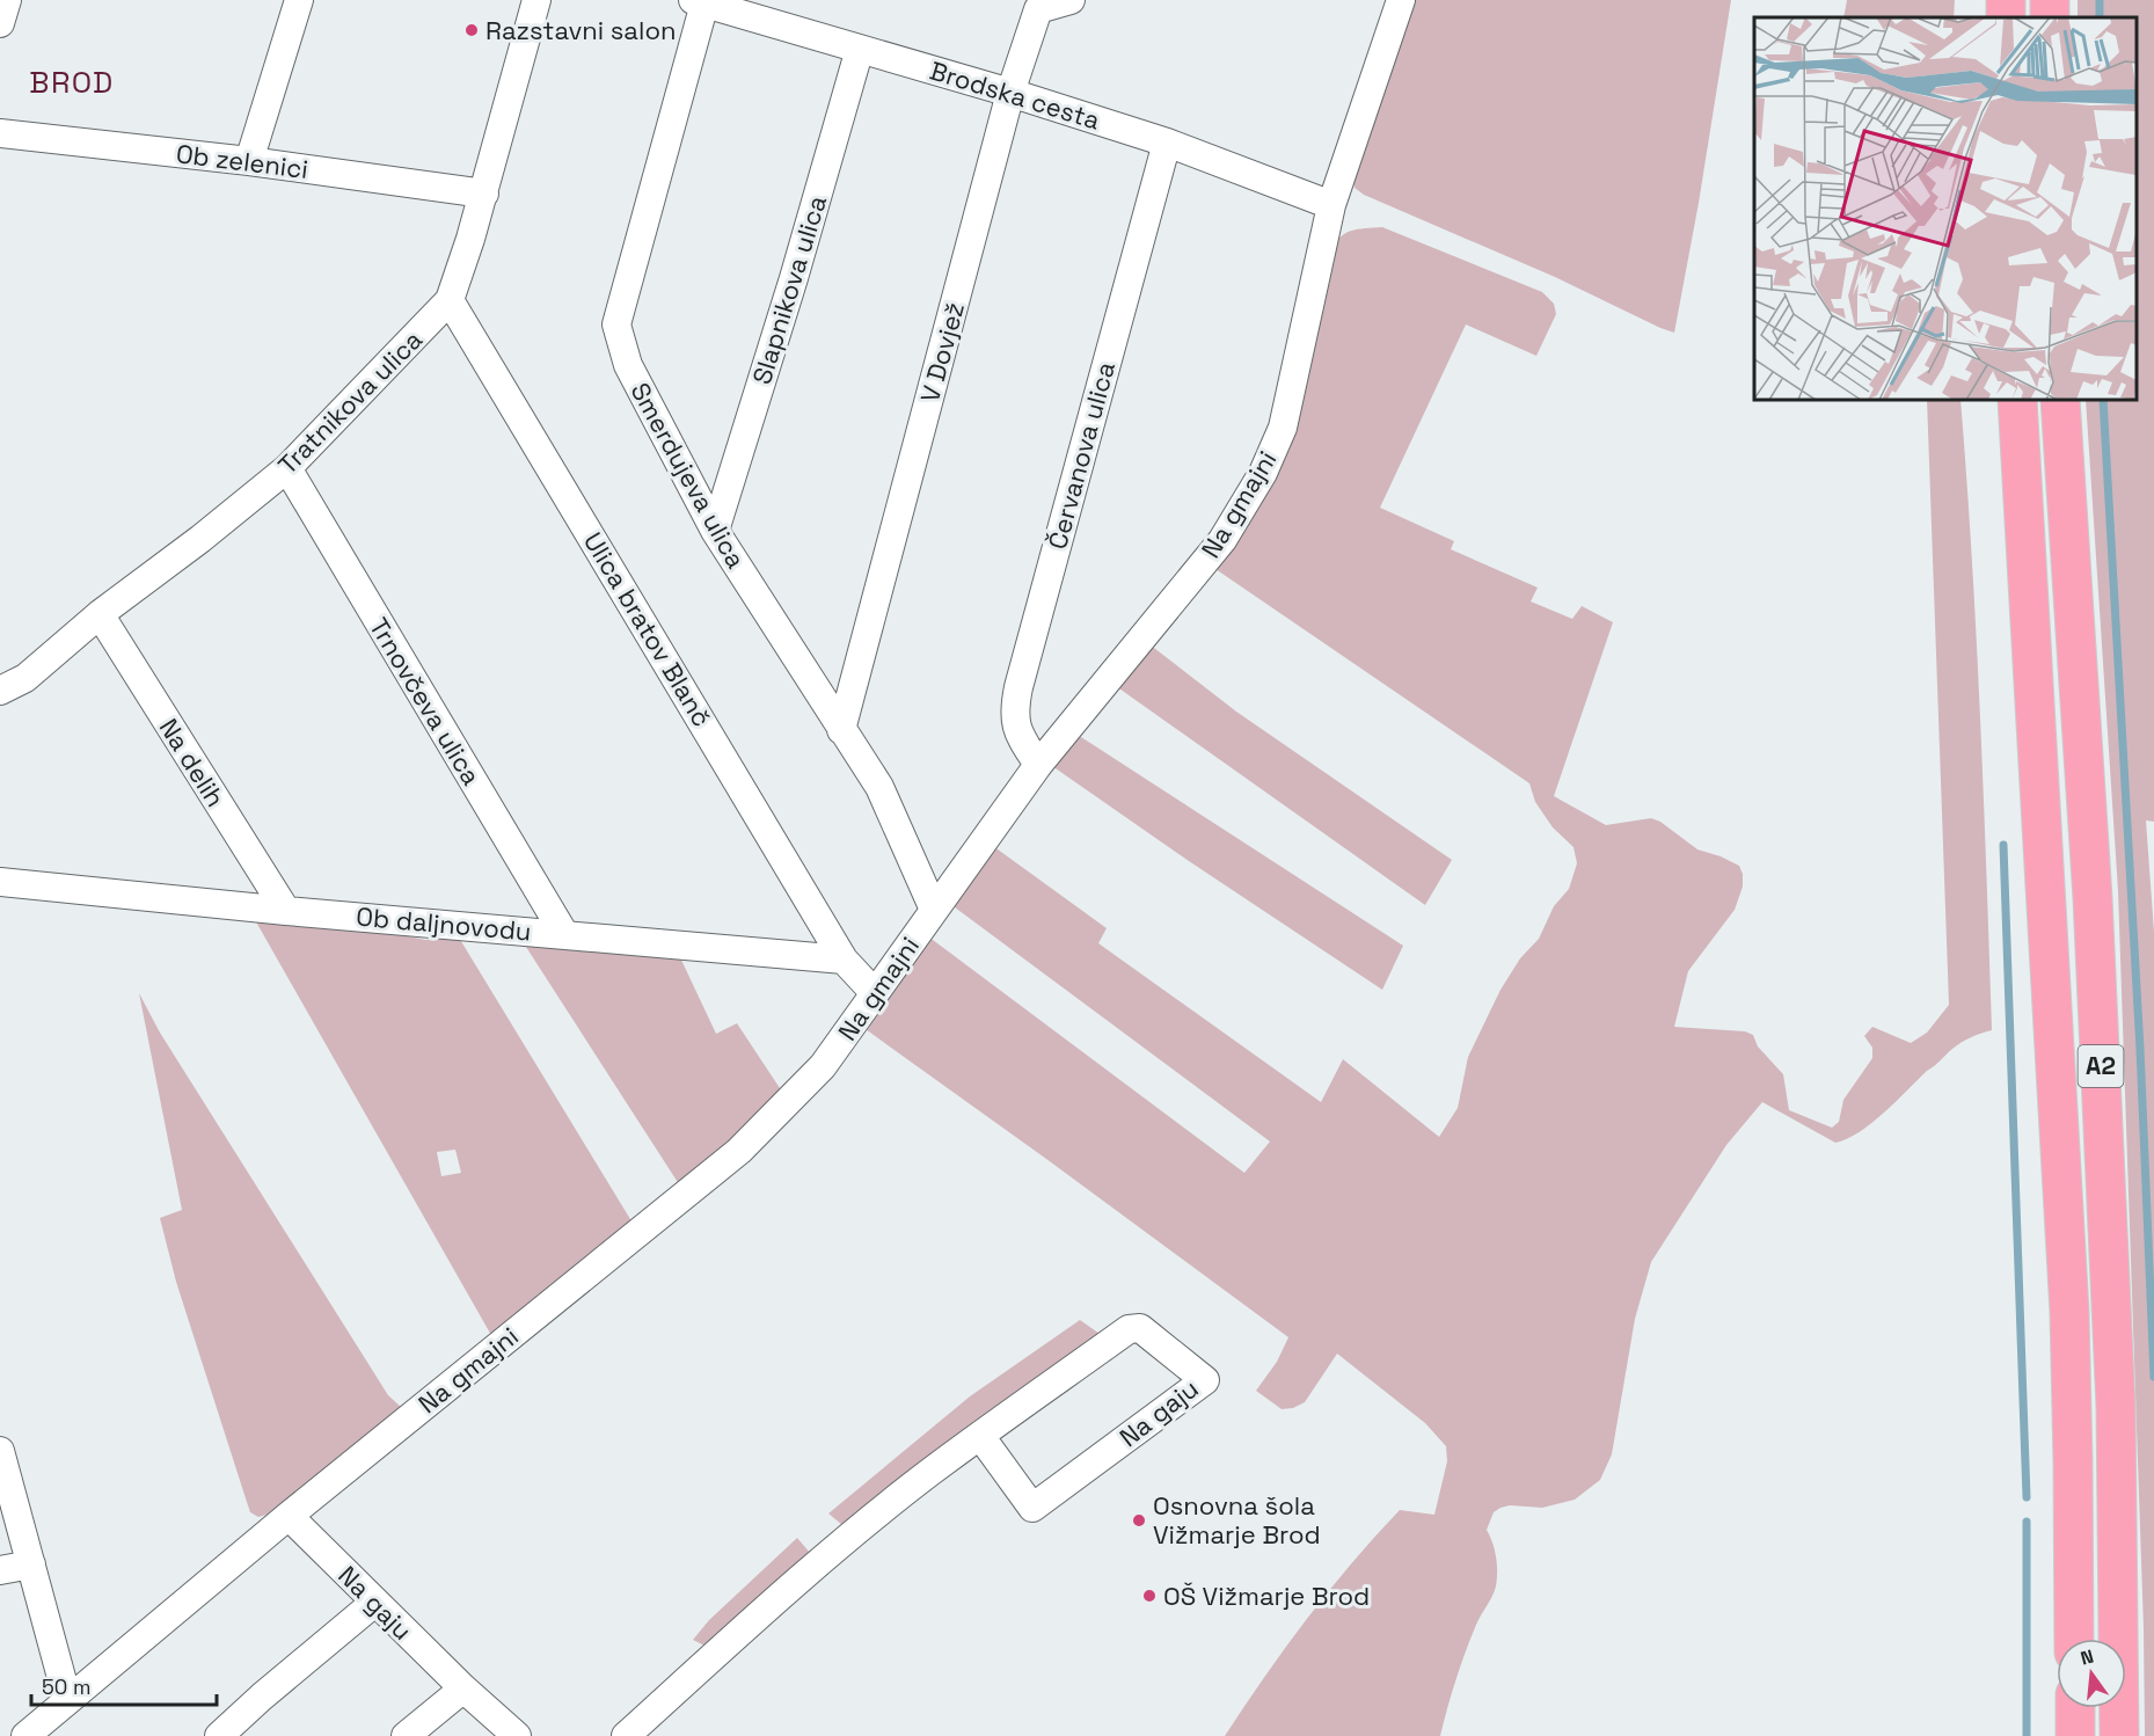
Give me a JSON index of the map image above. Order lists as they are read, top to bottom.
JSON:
{
  "streets": {
    "highway": ["A2"],
    "street": [
      "Brodska cesta",
      "Ob zelenici",
      "Slapnikova ulica",
      "V Dovjež",
      "Tratnikova ulica",
      "Červanova ulica",
      "Smerdujeva ulica",
      "Na gmajni",
      "Ulica bratov Blanč",
      "Trnovčeva ulica",
      "Na delih",
      "Ob daljnovodu",
      "Na gaju"
    ]
  },
  "crossings": [
    ["Brodska cesta", "Slapnikova ulica"],
    ["Brodska cesta", "V Dovjež"],
    ["Brodska cesta", "Červanova ulica"],
    ["Brodska cesta", "Smerdujeva ulica"],
    ["Brodska cesta", "Na gmajni"],
    ["Ob zelenici", "Tratnikova ulica"],
    ["Slapnikova ulica", "Smerdujeva ulica"],
    ["V Dovjež", "Smerdujeva ulica"],
    ["Tratnikova ulica", "Ulica bratov Blanč"],
    ["Tratnikova ulica", "Trnovčeva ulica"],
    ["Tratnikova ulica", "Na delih"],
    ["Červanova ulica", "Na gmajni"],
    ["Smerdujeva ulica", "Na gmajni"],
    ["Na gmajni", "Na gaju"],
    ["Ulica bratov Blanč", "Ob daljnovodu"],
    ["Trnovčeva ulica", "Ob daljnovodu"],
    ["Na delih", "Ob daljnovodu"]
  ],
  "districts": ["BROD"],
  "places": ["Razstavni salon", "Osnovna šola Vižmarje Brod", "OŠ Vižmarje Brod"],
  "scale_bar": "50 m",
  "north": "top"
}
